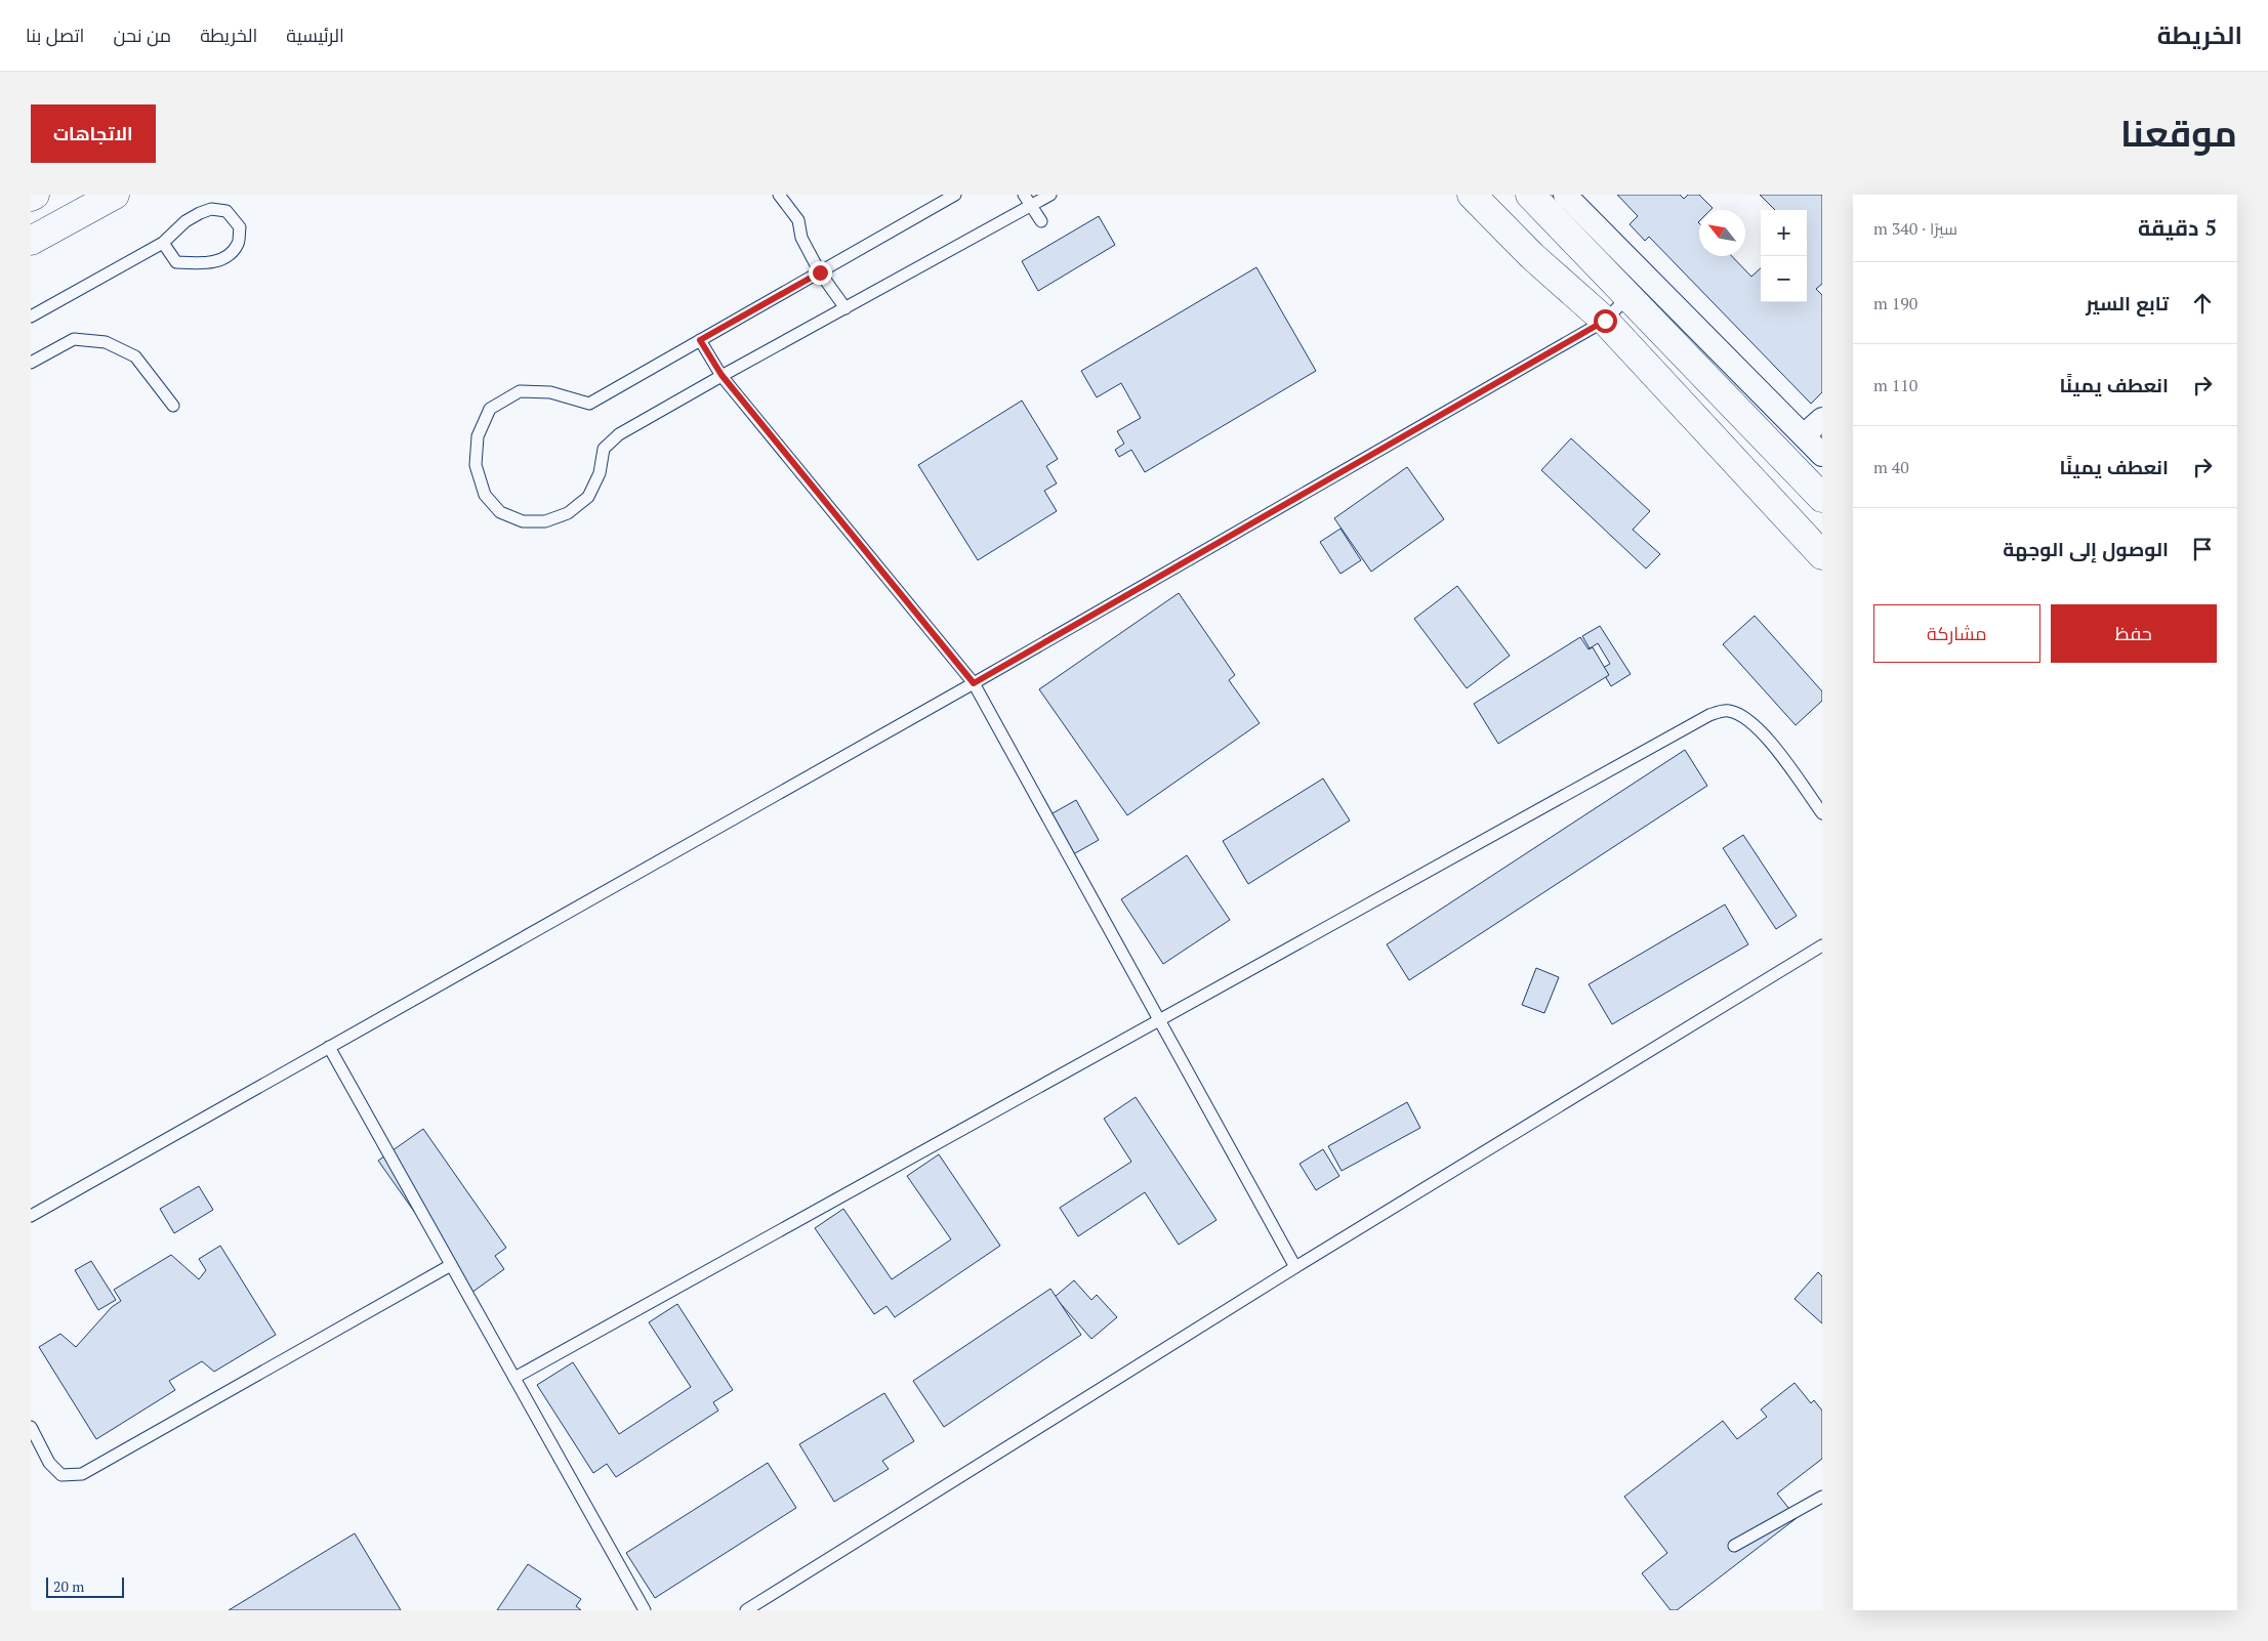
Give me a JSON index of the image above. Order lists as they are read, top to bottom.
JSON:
{
  "scale_bar": "20 m",
  "north": "top left",
  "page": {
    "header": "الخريطة",
    "nav": [
      "الرئيسية",
      "الخريطة",
      "من نحن",
      "اتصل بنا"
    ],
    "title": "موقعنا",
    "buttons": [
      "الاتجاهات",
      ["حفظ", "مشاركة"]
    ],
    "heading": ["5 دقيقة", "سيرًا · 340 m"],
    "map_buttons": ["+", "−"],
    "list": [
      ["تابع السير", "190 m"],
      ["انعطف يمينًا", "110 m"],
      ["انعطف يمينًا", "40 m"],
      "الوصول إلى الوجهة"
    ],
    "scale": "20 m"
  }
}
